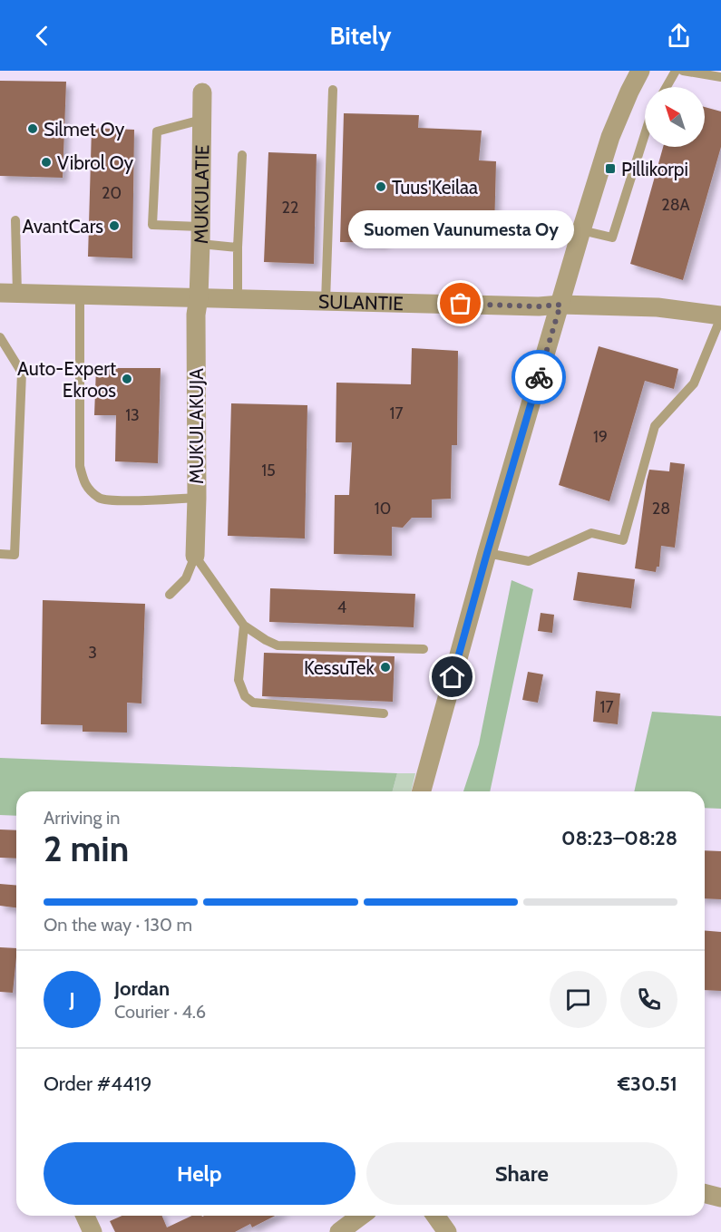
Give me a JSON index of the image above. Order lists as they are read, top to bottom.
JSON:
{
  "streets": {
    "street": ["MUKULATIE", "SULANTIE", "MUKULAKUJA"]
  },
  "crossings": [
    ["MUKULATIE", "SULANTIE"],
    ["MUKULATIE", "MUKULAKUJA"],
    ["SULANTIE", "MUKULAKUJA"]
  ],
  "places": {
    "other": [
      "Silmet Oy",
      "Vibrol Oy",
      "Tuus'Keilaa",
      "AvantCars",
      "Suomen Vaunumesta Oy",
      "Auto-Expert Ekroos",
      "KessuTek"
    ],
    "transit": ["Pillikorpi"]
  },
  "house_numbers": [
    "20",
    "28A",
    "22",
    "17",
    "13",
    "19",
    "15",
    "10",
    "28",
    "4",
    "3",
    "17"
  ],
  "north": "top left",
  "page": {
    "header": "Bitely",
    "bubble": "Suomen Vaunumesta Oy",
    "heading": ["2 min", "Arriving in", "08:23–08:28"],
    "panel": [
      "Jordan",
      "Courier · 4.6",
      "Order #4419",
      "€30.51"
    ],
    "bar": "On the way · 130 m",
    "round": "J",
    "buttons": ["Help", "Share"]
  }
}
